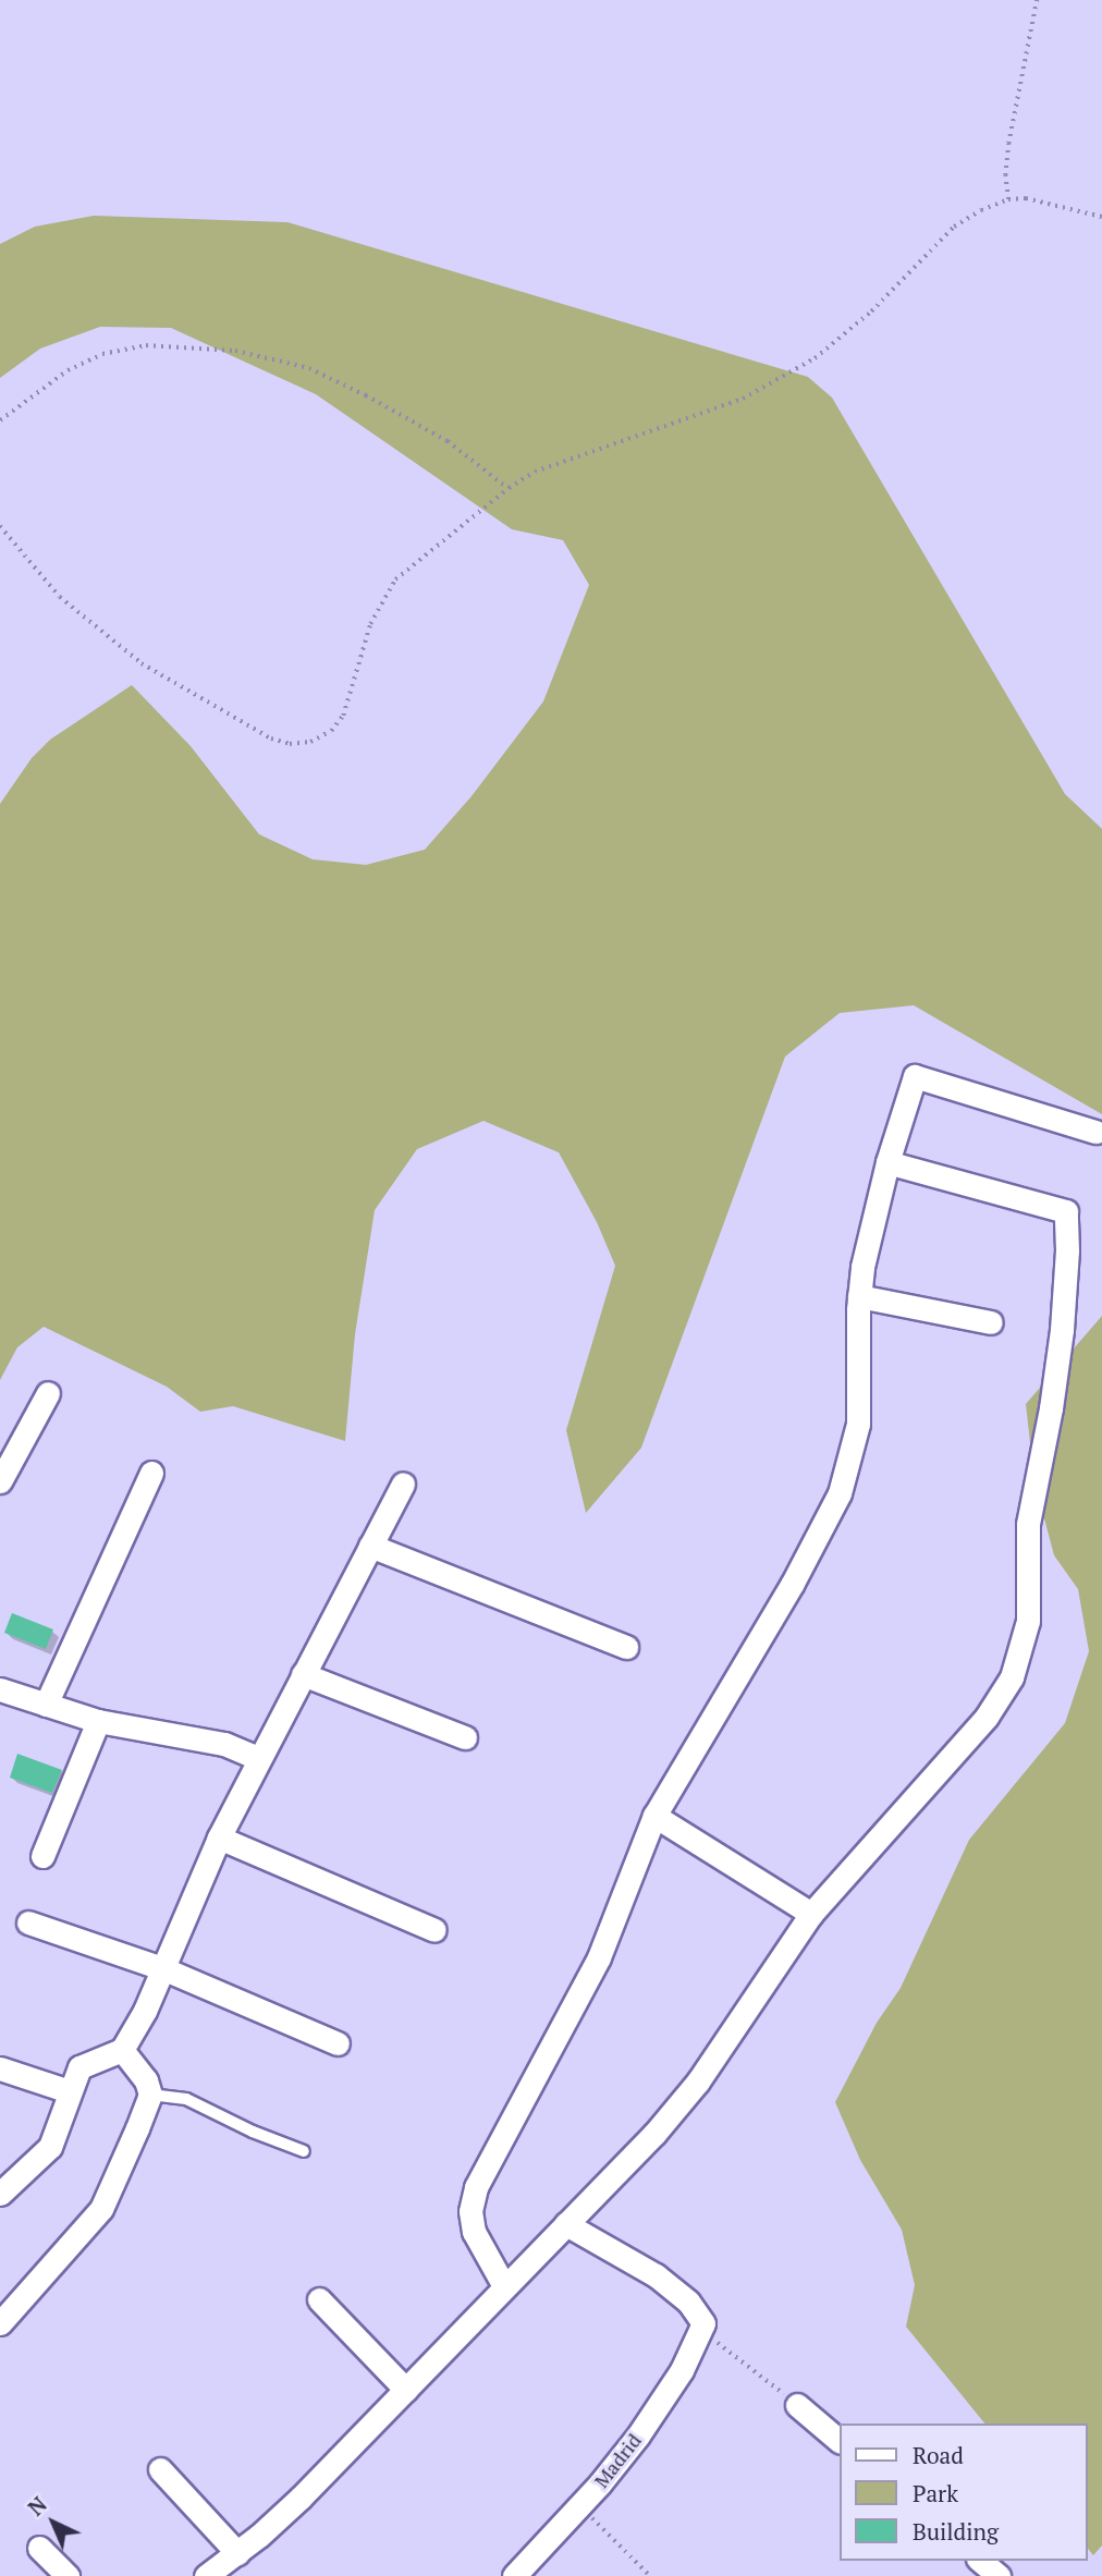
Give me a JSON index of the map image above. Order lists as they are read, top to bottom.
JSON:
{
  "streets": {
    "street": ["Madrid"]
  },
  "legend": ["Road", "Park", "Building"],
  "north": "top left"
}
